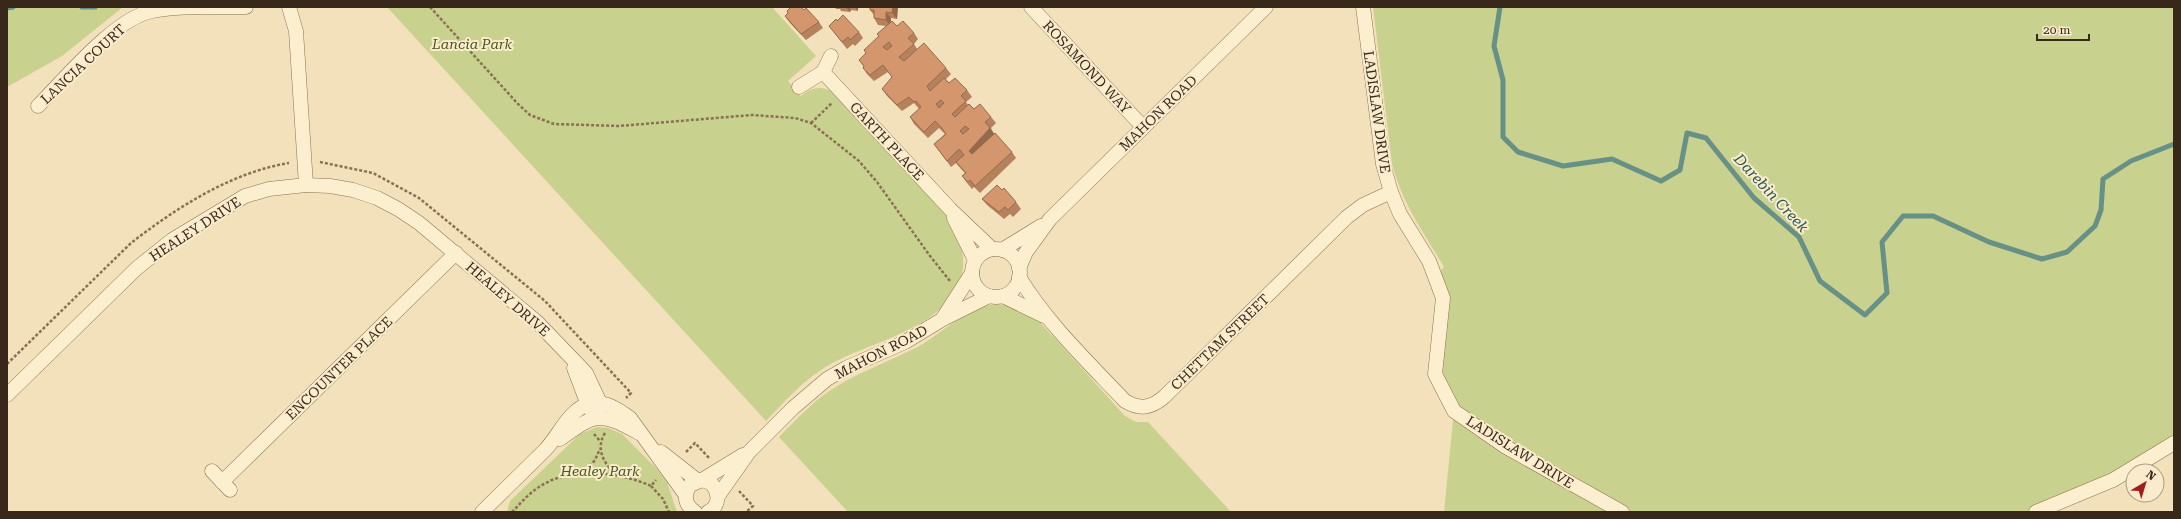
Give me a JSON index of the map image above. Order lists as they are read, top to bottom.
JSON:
{
  "streets": {
    "street": [
      "LANCIA COURT",
      "ROSAMOND WAY",
      "LADISLAW DRIVE",
      "MAHON ROAD",
      "GARTH PLACE",
      "HEALEY DRIVE",
      "CHETTAM STREET",
      "ENCOUNTER PLACE"
    ]
  },
  "crossings": [
    ["ROSAMOND WAY", "MAHON ROAD"],
    ["LADISLAW DRIVE", "CHETTAM STREET"],
    ["MAHON ROAD", "GARTH PLACE"],
    ["MAHON ROAD", "CHETTAM STREET"],
    ["GARTH PLACE", "CHETTAM STREET"],
    ["HEALEY DRIVE", "ENCOUNTER PLACE"]
  ],
  "water": ["Darebin Creek"],
  "parks": ["Lancia Park", "Healey Park"],
  "scale_bar": "20 m",
  "north": "top right"
}
